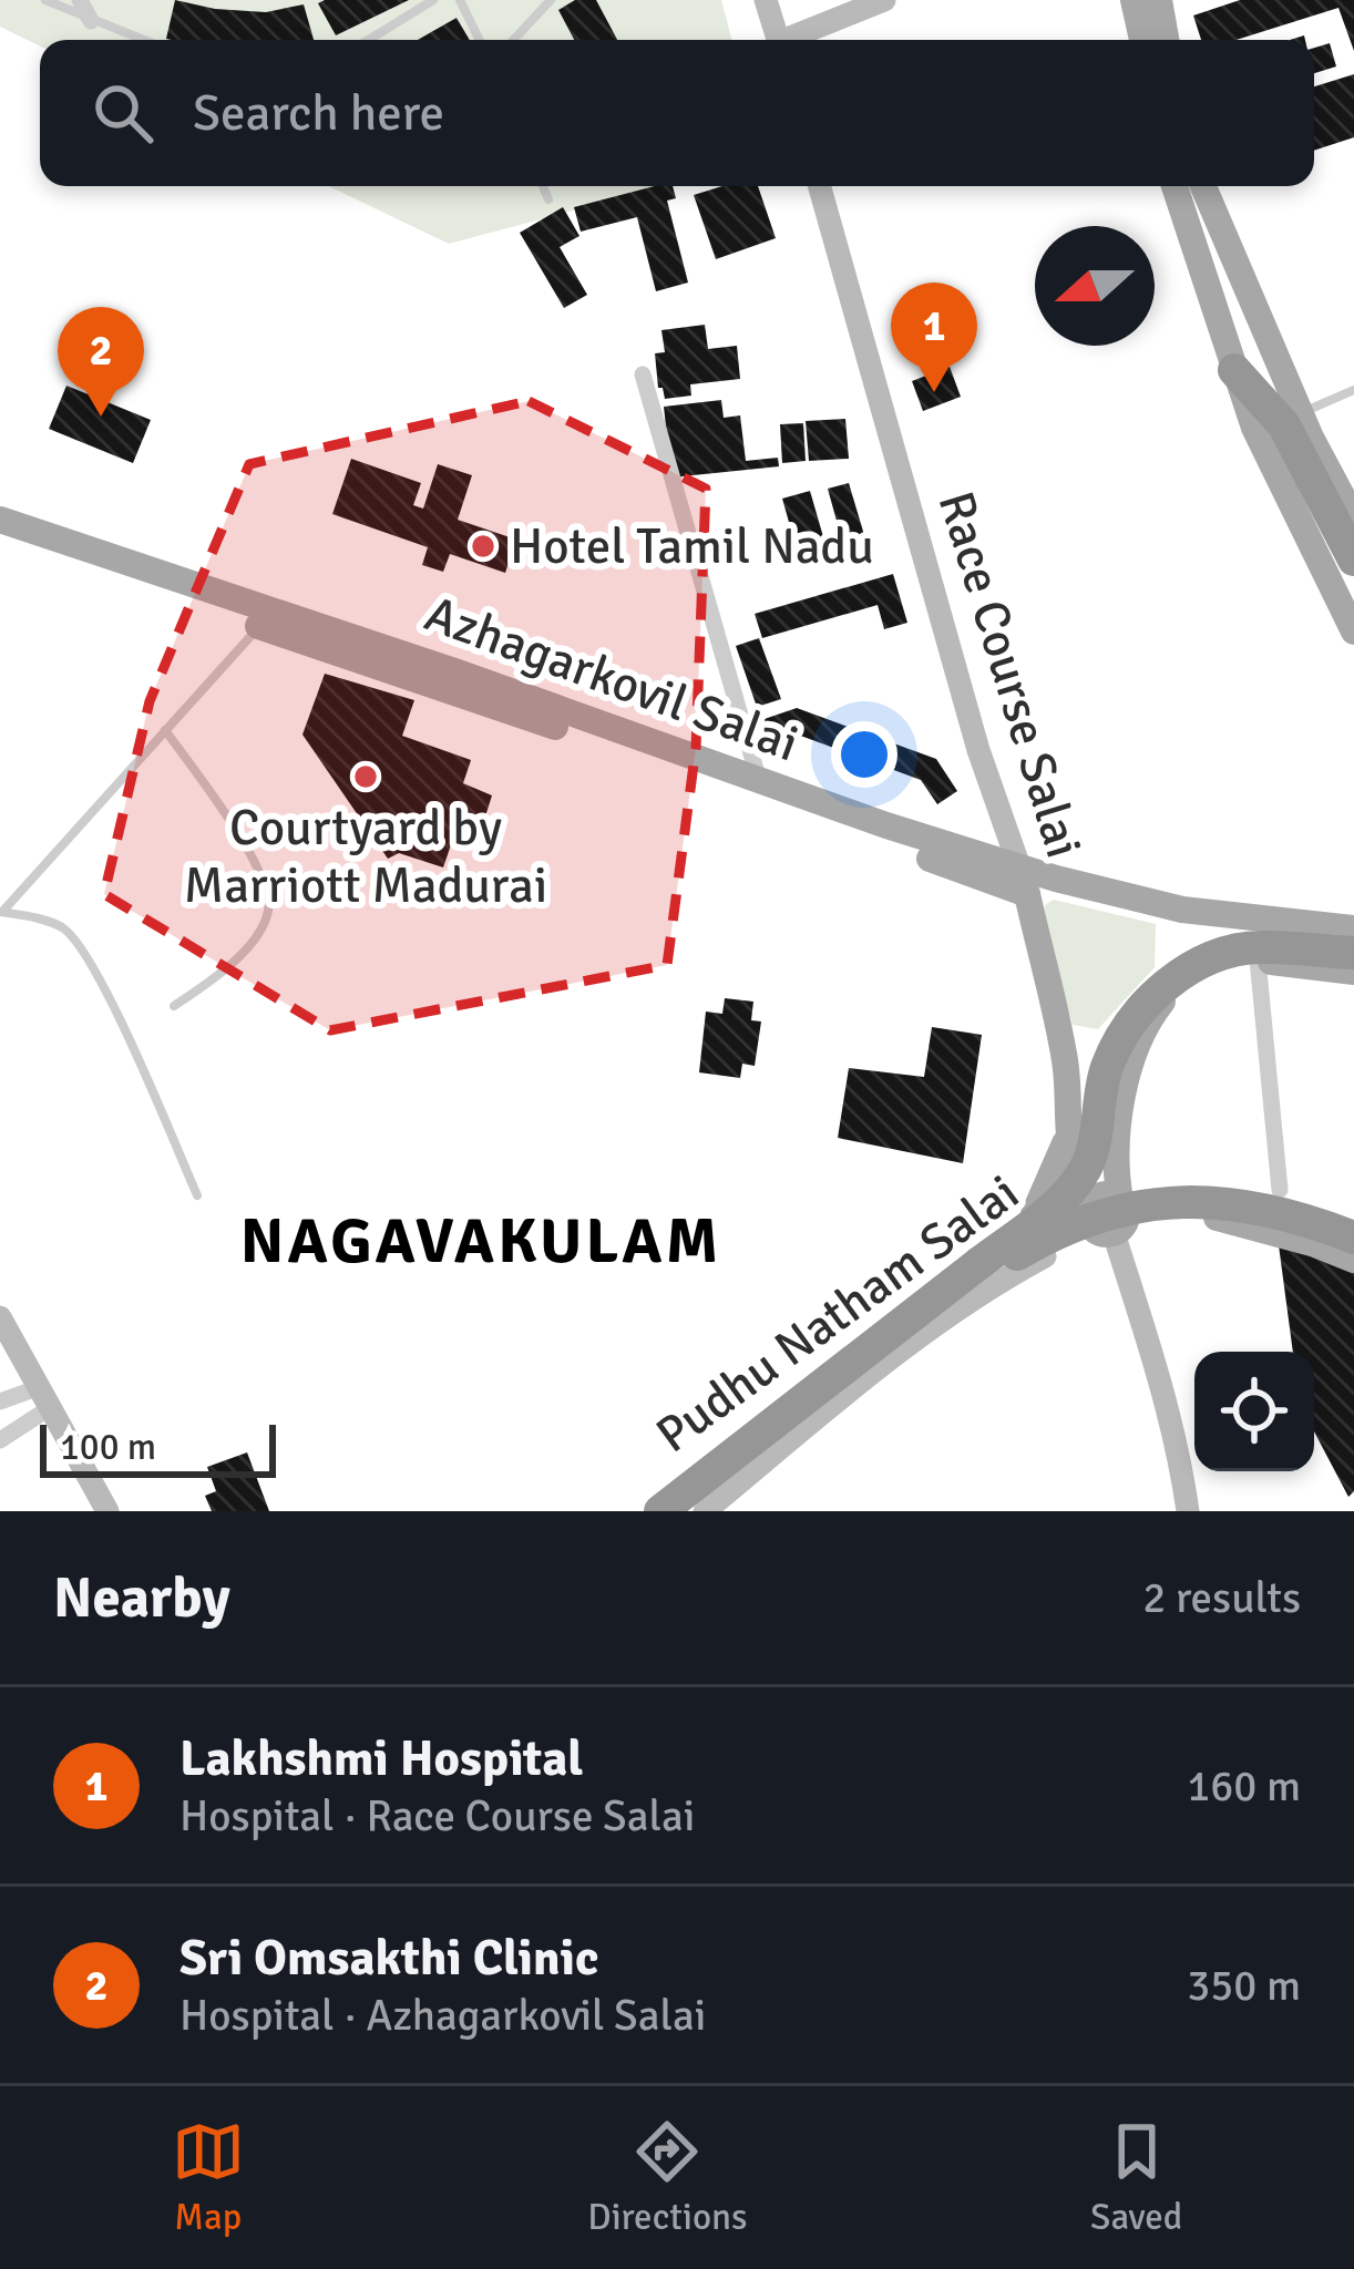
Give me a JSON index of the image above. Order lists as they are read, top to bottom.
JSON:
{
  "streets": {
    "main road": ["Race Course Salai", "Azhagarkovil Salai"],
    "street": ["Pudhu Natham Salai"]
  },
  "crossings": [
    ["Race Course Salai", "Azhagarkovil Salai"],
    ["Race Course Salai", "Pudhu Natham Salai"]
  ],
  "districts": ["NAGAVAKULAM"],
  "places": ["Hotel Tamil Nadu", "Courtyard by Marriott Madurai"],
  "scale_bar": "100 m",
  "north": "left",
  "page": {
    "search": "Search here",
    "pins": ["1", "2"],
    "scale": "100 m",
    "heading": ["Nearby", "2 results"],
    "list": [
      {
        "mark": "1",
        "name": "Lakhshmi Hospital",
        "note": "Hospital · Race Course Salai",
        "value": "160 m"
      },
      {
        "mark": "2",
        "name": "Sri Omsakthi Clinic",
        "note": "Hospital · Azhagarkovil Salai",
        "value": "350 m"
      }
    ],
    "nav": ["Map", "Directions", "Saved"]
  }
}
